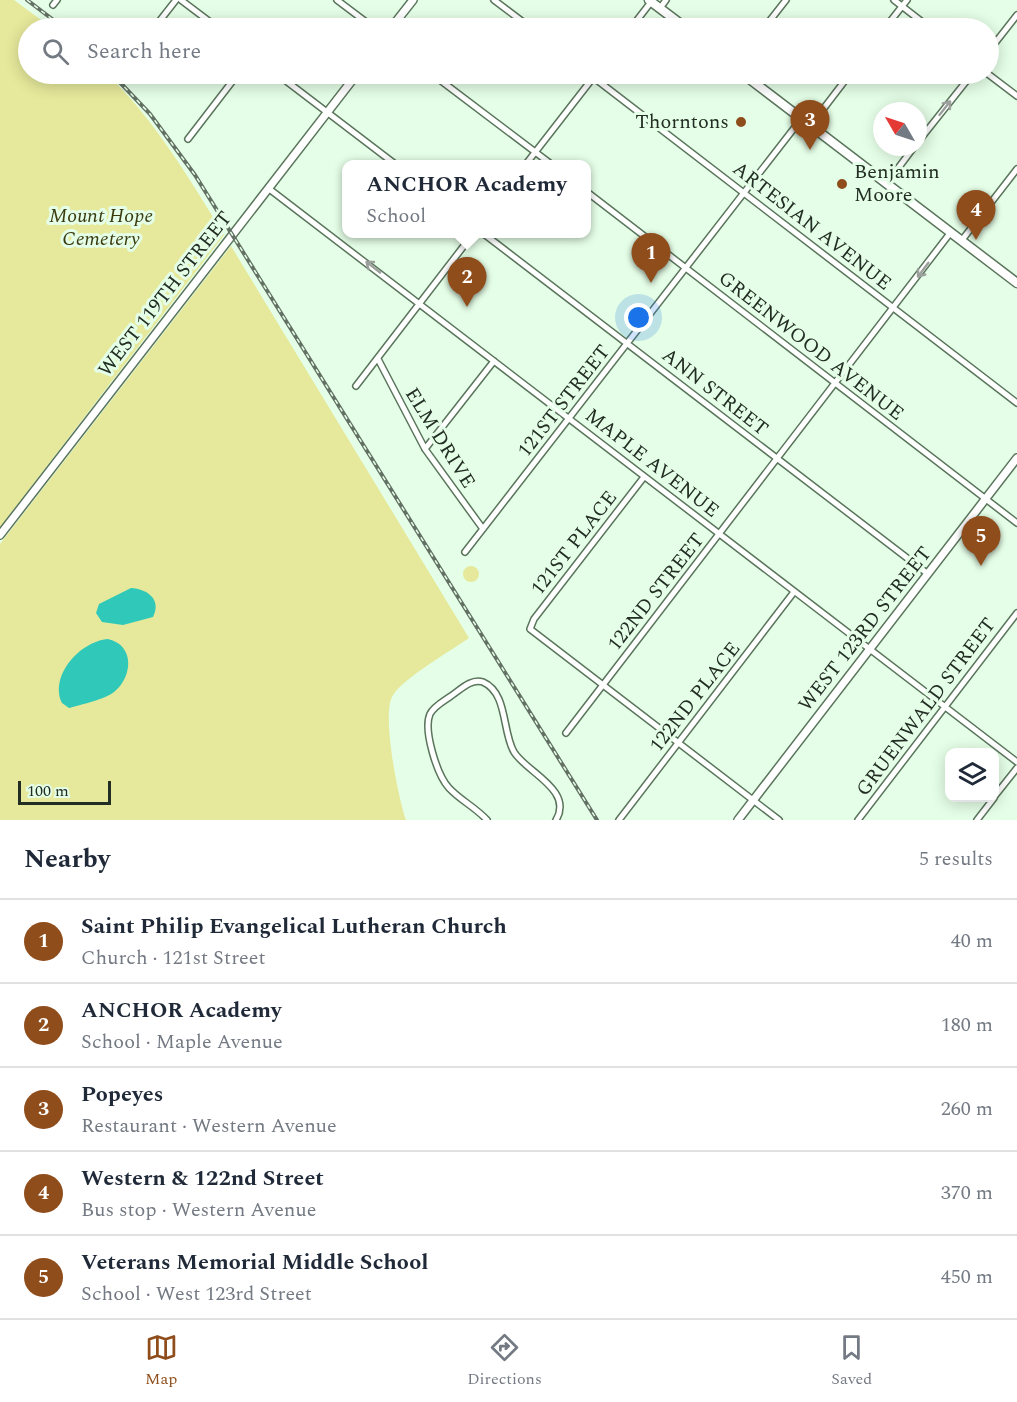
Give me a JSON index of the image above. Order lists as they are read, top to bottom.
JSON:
{
  "streets": {
    "street": [
      "ARTESIAN AVENUE",
      "WEST 119TH STREET",
      "GREENWOOD AVENUE",
      "ANN STREET",
      "121ST STREET",
      "ELM DRIVE",
      "MAPLE AVENUE",
      "121ST PLACE",
      "122ND STREET",
      "WEST 123RD STREET",
      "122ND PLACE",
      "GRUENWALD STREET"
    ]
  },
  "crossings": [
    ["ARTESIAN AVENUE", "121ST STREET"],
    ["ARTESIAN AVENUE", "122ND STREET"],
    ["WEST 119TH STREET", "MAPLE AVENUE"],
    ["GREENWOOD AVENUE", "121ST STREET"],
    ["GREENWOOD AVENUE", "122ND STREET"],
    ["GREENWOOD AVENUE", "WEST 123RD STREET"],
    ["ANN STREET", "121ST STREET"],
    ["ANN STREET", "122ND STREET"],
    ["ANN STREET", "WEST 123RD STREET"],
    ["121ST STREET", "ELM DRIVE"],
    ["121ST STREET", "MAPLE AVENUE"],
    ["MAPLE AVENUE", "121ST PLACE"],
    ["MAPLE AVENUE", "122ND STREET"],
    ["MAPLE AVENUE", "WEST 123RD STREET"],
    ["MAPLE AVENUE", "122ND PLACE"],
    ["MAPLE AVENUE", "GRUENWALD STREET"],
    ["121ST PLACE", "122ND STREET"]
  ],
  "parks": ["Mount Hope Cemetery"],
  "places": ["Thorntons", "Benjamin Moore"],
  "scale_bar": "100 m",
  "north": "top left",
  "page": {
    "search": "Search here",
    "pins": [
      "3",
      "4",
      "1",
      "2",
      "5"
    ],
    "popup": ["ANCHOR Academy", "School"],
    "scale": "100 m",
    "heading": ["Nearby", "5 results"],
    "list": [
      {
        "mark": "1",
        "name": "Saint Philip Evangelical Lutheran Church",
        "note": "Church · 121st Street",
        "value": "40 m"
      },
      {
        "mark": "2",
        "name": "ANCHOR Academy",
        "note": "School · Maple Avenue",
        "value": "180 m"
      },
      {
        "mark": "3",
        "name": "Popeyes",
        "note": "Restaurant · Western Avenue",
        "value": "260 m"
      },
      {
        "mark": "4",
        "name": "Western & 122nd Street",
        "note": "Bus stop · Western Avenue",
        "value": "370 m"
      },
      {
        "mark": "5",
        "name": "Veterans Memorial Middle School",
        "note": "School · West 123rd Street",
        "value": "450 m"
      }
    ],
    "nav": ["Map", "Directions", "Saved"]
  }
}
